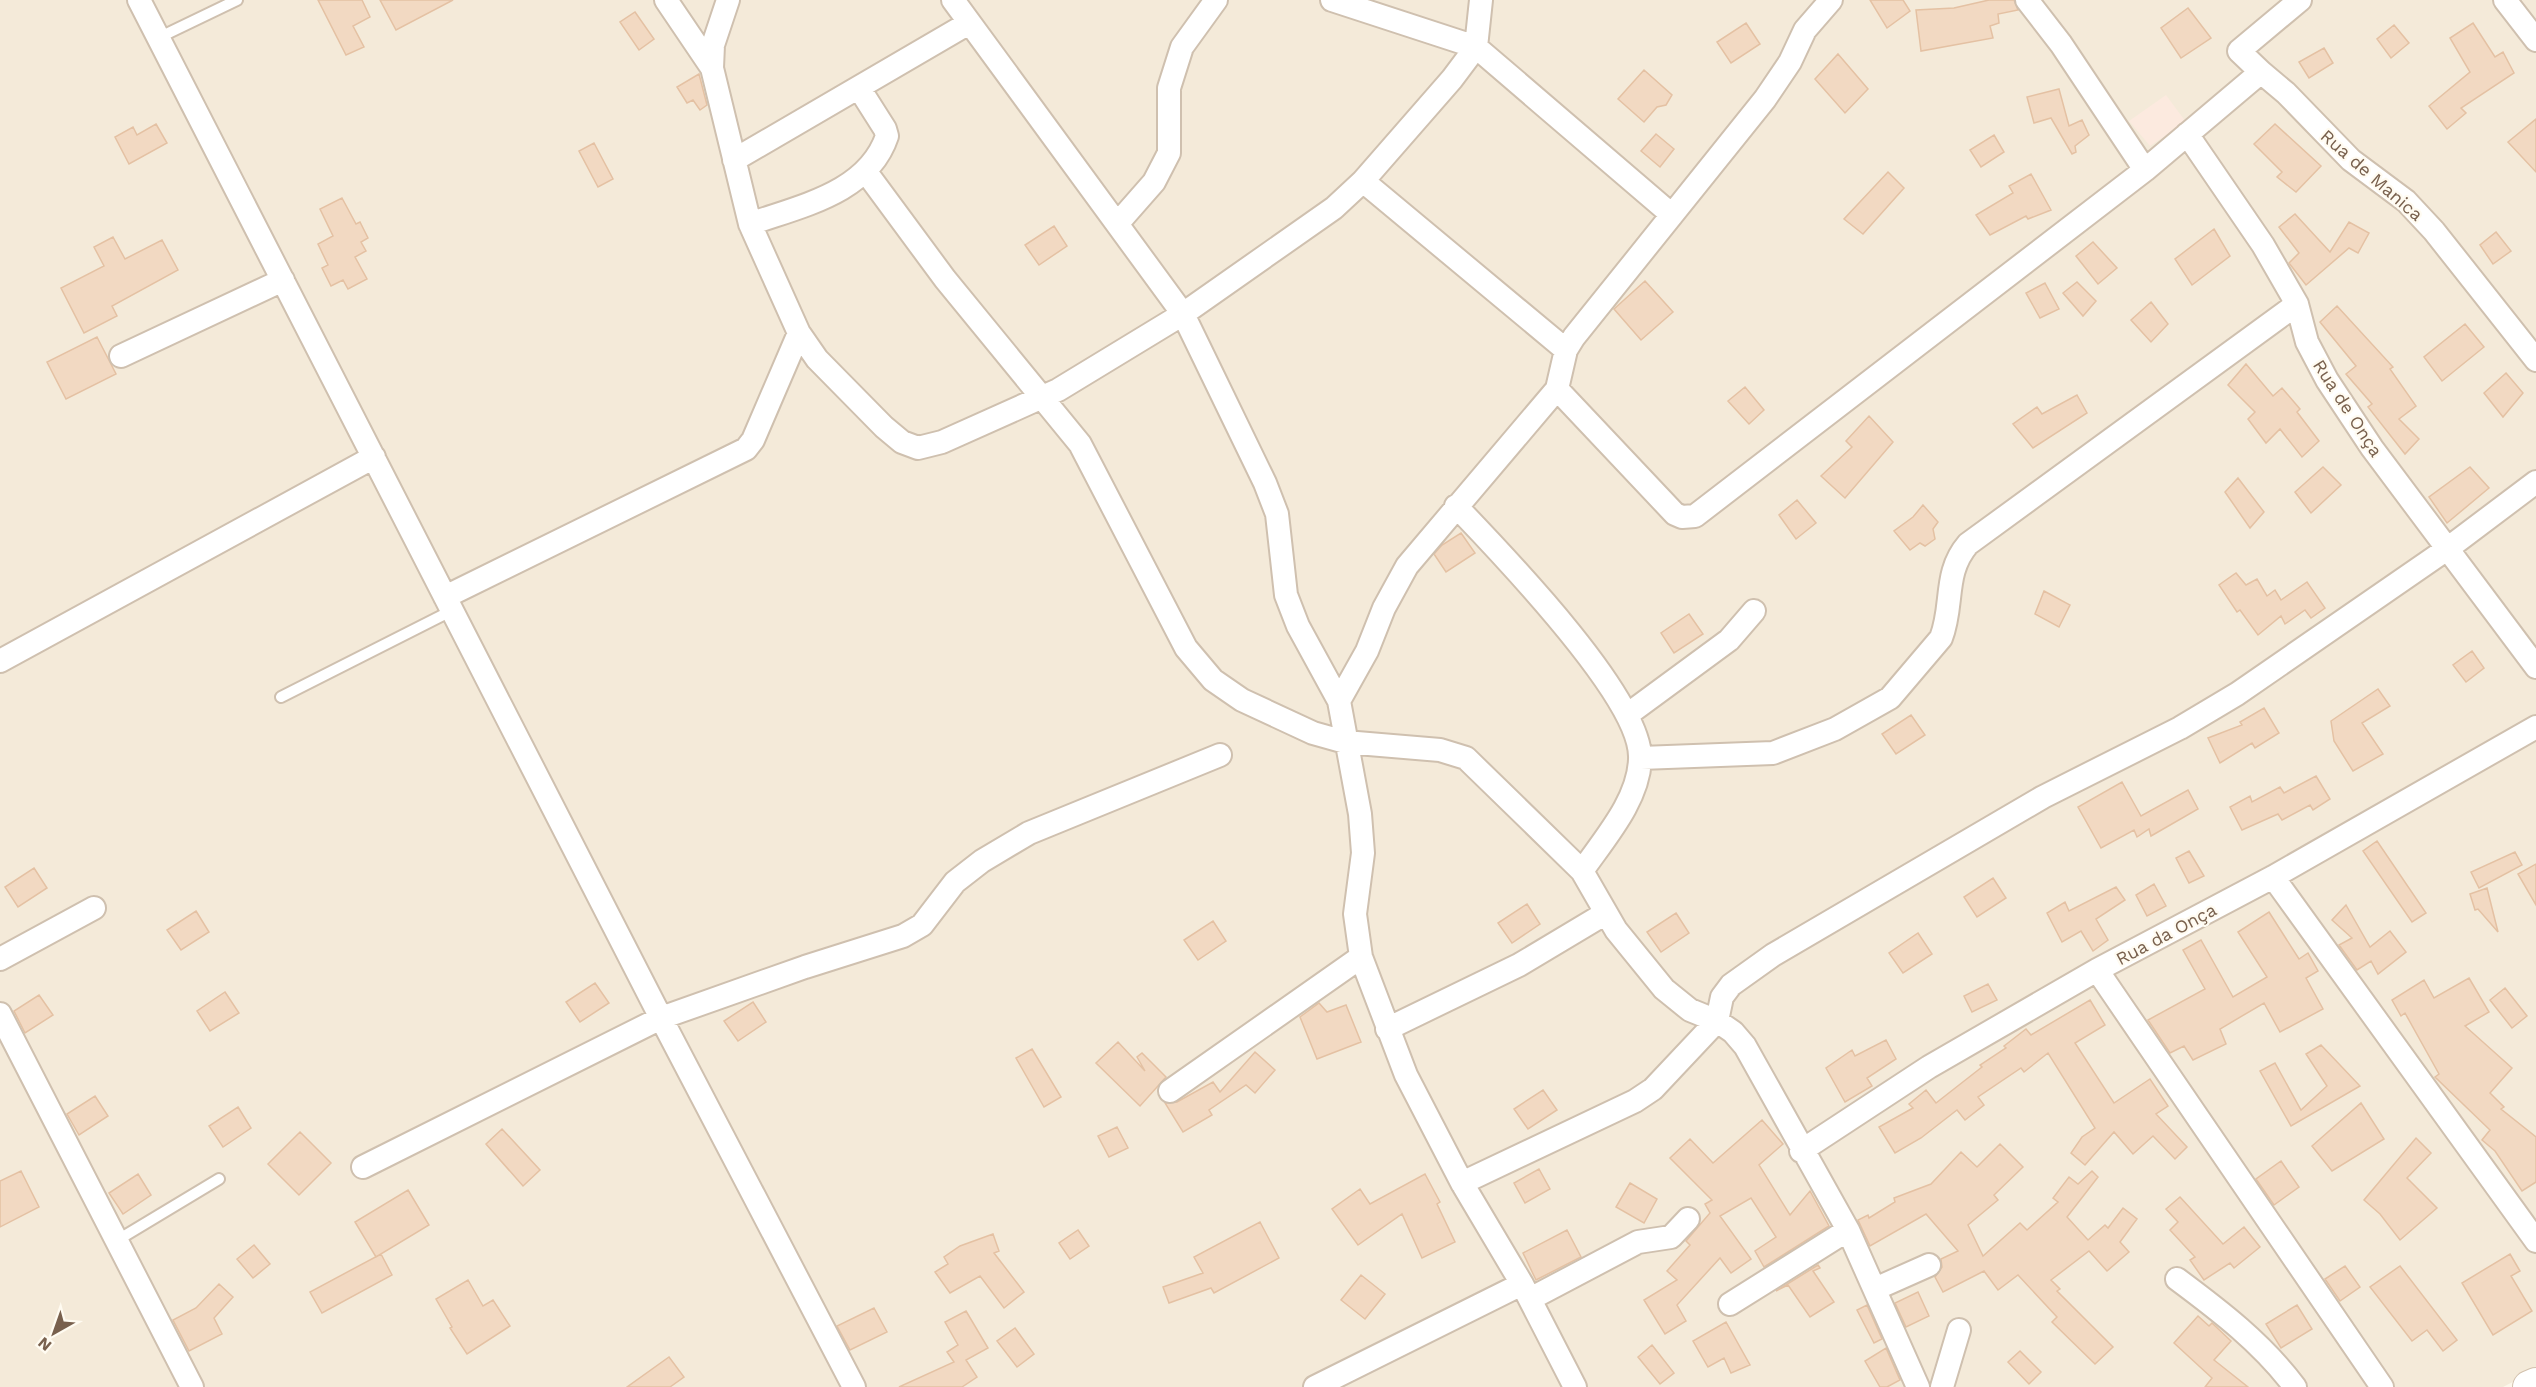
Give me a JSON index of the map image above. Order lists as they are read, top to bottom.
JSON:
{
  "streets": {
    "street": ["Rua de Manica", "Rua de Onça", "Rua da Onça"]
  },
  "north": "bottom left"
}
